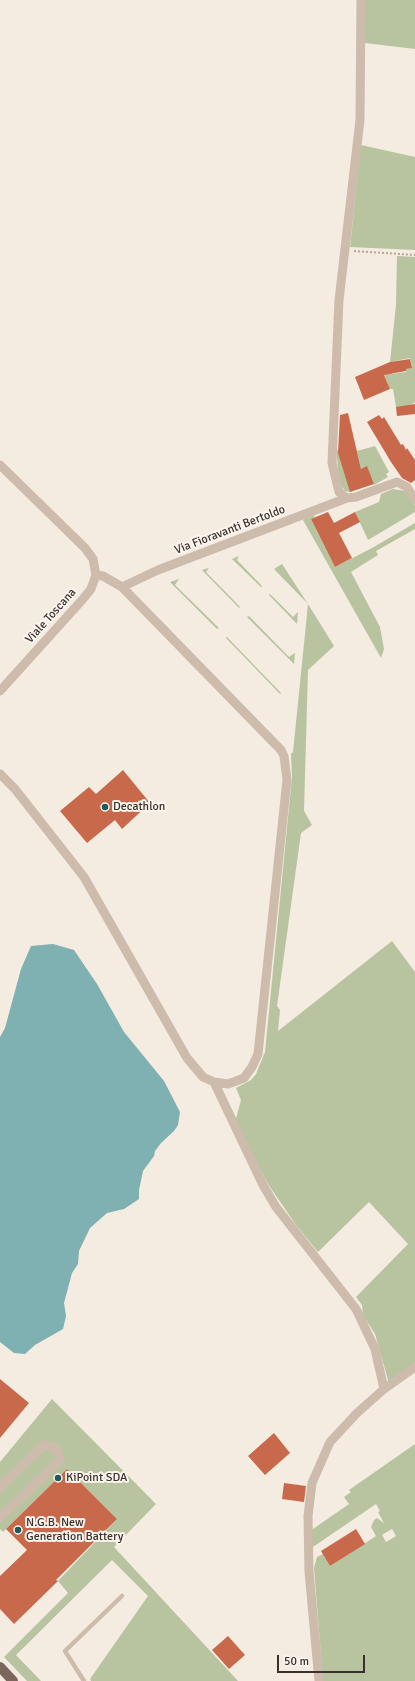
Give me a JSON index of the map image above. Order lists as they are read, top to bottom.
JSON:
{
  "streets": {
    "street": ["Via Fioravanti Bertoldo", "Viale Toscana"]
  },
  "places": ["Decathlon", "KiPoint SDA", "N.G.B. New Generation Battery"],
  "scale_bar": "50 m"
}
